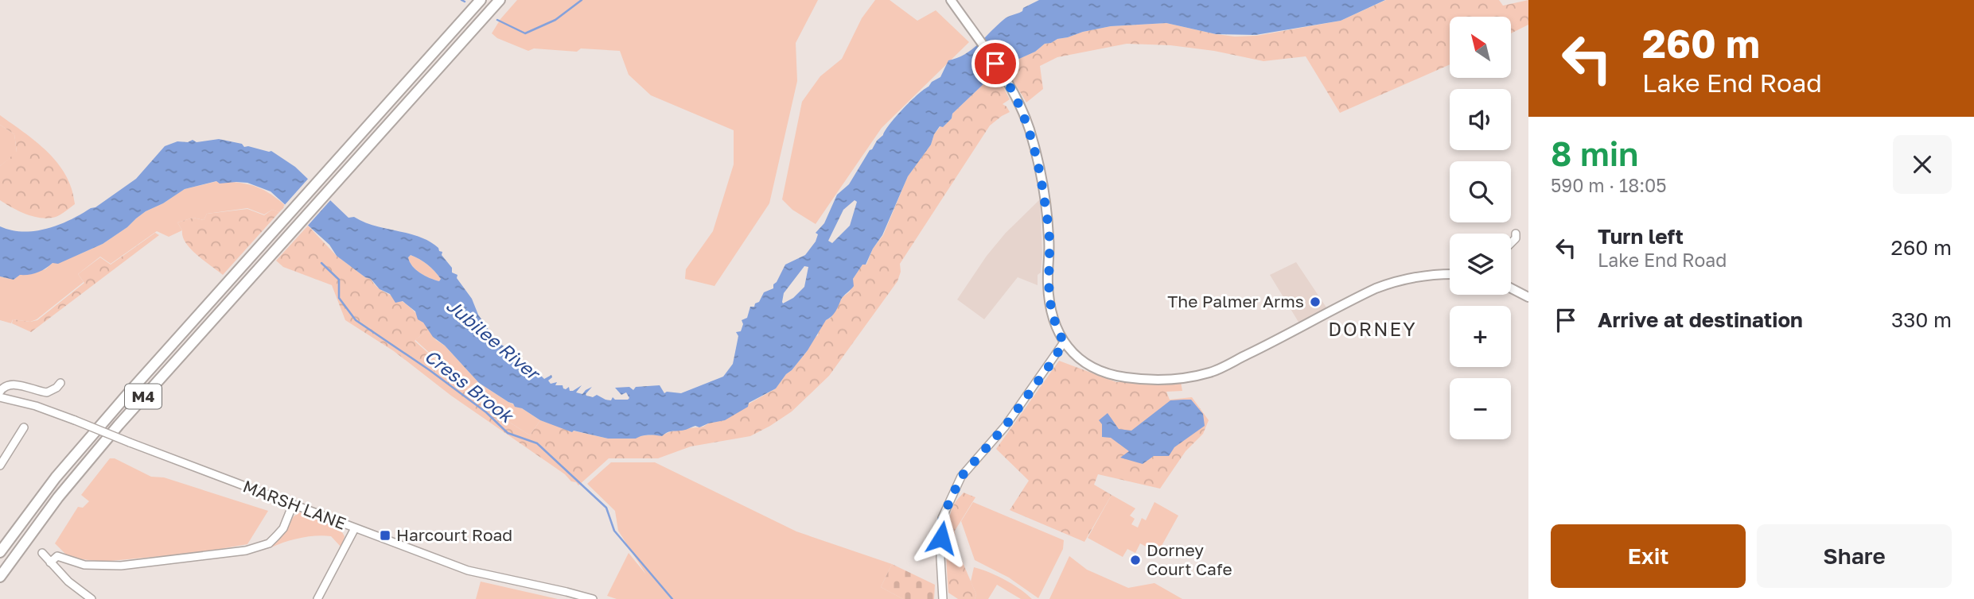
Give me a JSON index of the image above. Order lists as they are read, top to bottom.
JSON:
{
  "streets": {
    "highway": ["M4"],
    "street": ["MARSH LANE"]
  },
  "districts": ["DORNEY"],
  "water": ["Jubilee River", "Cress Brook"],
  "places": {
    "other": ["The Palmer Arms", "Dorney Court Cafe"],
    "transit": ["Harcourt Road"]
  },
  "north": "top left",
  "page": {
    "turn": ["260 m", "Lake End Road"],
    "map_buttons": ["+", "−"],
    "heading": ["8 min", "590 m · 18:05"],
    "list": [
      {
        "name": "Turn left",
        "note": "Lake End Road",
        "value": "260 m"
      },
      {
        "name": "Arrive at destination",
        "value": "330 m"
      }
    ],
    "buttons": ["Exit", "Share"]
  }
}
